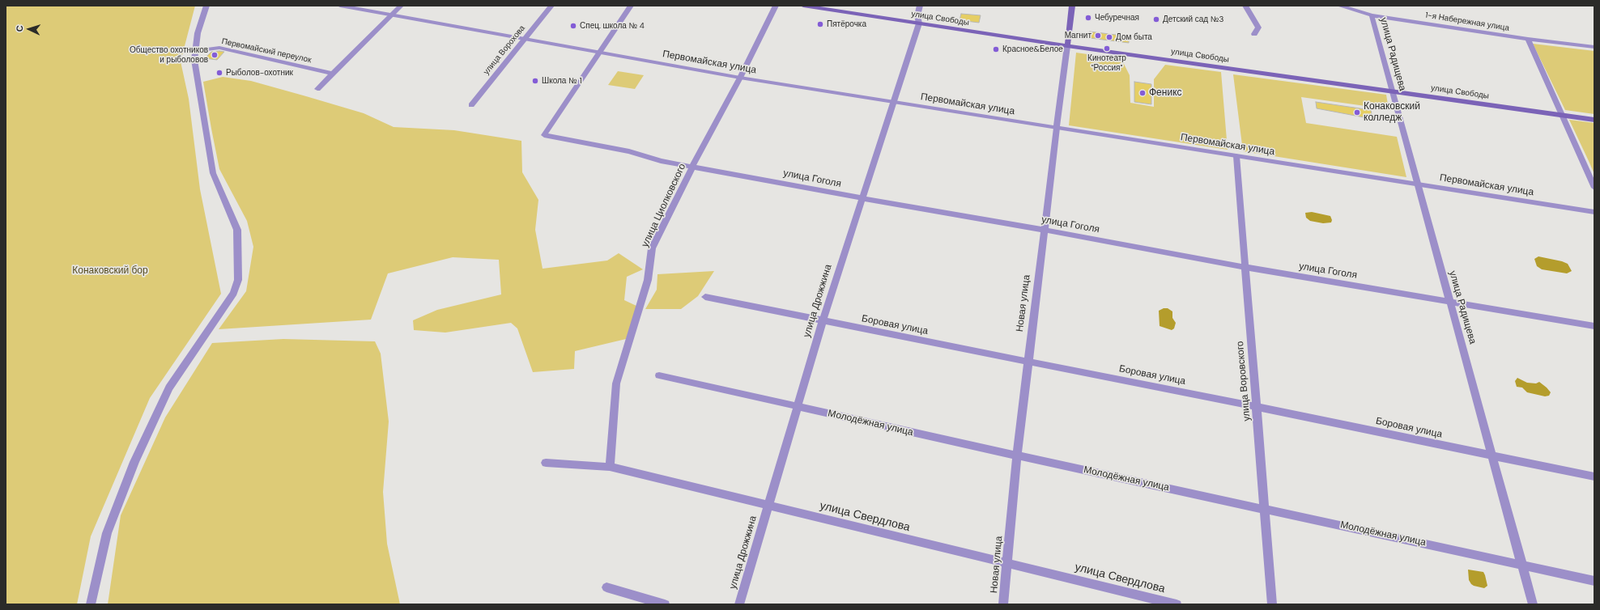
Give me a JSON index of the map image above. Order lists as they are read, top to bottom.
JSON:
{
  "streets": {
    "main road": ["улица Свободы", "Новая улица"],
    "street": [
      "1-я Набережная улица",
      "улица Ворохова",
      "Первомайский переулок",
      "улица Радищева",
      "Первомайская улица",
      "улица Гоголя",
      "улица Циолковского",
      "улица Дрожжина",
      "Боровая улица",
      "улица Воровского",
      "Молодёжная улица",
      "улица Свердлова"
    ]
  },
  "crossings": [
    ["улица Свободы", "улица Радищева"],
    ["улица Свободы", "улица Дрожжина"],
    ["улица Свободы", "Новая улица"],
    ["1-я Набережная улица", "улица Радищева"],
    ["улица Ворохова", "Первомайская улица"],
    ["улица Радищева", "Первомайская улица"],
    ["улица Радищева", "улица Гоголя"],
    ["улица Радищева", "Боровая улица"],
    ["улица Радищева", "Молодёжная улица"],
    ["Первомайская улица", "улица Гоголя"],
    ["Первомайская улица", "улица Циолковского"],
    ["Первомайская улица", "улица Дрожжина"],
    ["Первомайская улица", "Новая улица"],
    ["Первомайская улица", "улица Воровского"],
    ["улица Гоголя", "улица Циолковского"],
    ["улица Гоголя", "улица Дрожжина"],
    ["улица Гоголя", "Новая улица"],
    ["улица Гоголя", "улица Воровского"],
    ["улица Циолковского", "улица Свердлова"],
    ["улица Дрожжина", "Боровая улица"],
    ["улица Дрожжина", "Молодёжная улица"],
    ["улица Дрожжина", "улица Свердлова"],
    ["Новая улица", "Боровая улица"],
    ["Новая улица", "Молодёжная улица"],
    ["Новая улица", "улица Свердлова"],
    ["Боровая улица", "улица Воровского"],
    ["улица Воровского", "Молодёжная улица"]
  ],
  "parks": ["Конаковский бор"],
  "places": [
    "Чебуречная",
    "Детский сад №3",
    "Пятёрочка",
    "Спец. школа № 4",
    "Магнит",
    "Дом быта",
    "Кинотеатр \"Россия\"",
    "Красное&Белое",
    "Общество охотников и рыболовов",
    "Рыболов-охотник",
    "Школа № 1",
    "Феникс",
    "Конаковский колледж"
  ],
  "north": "left"
}
